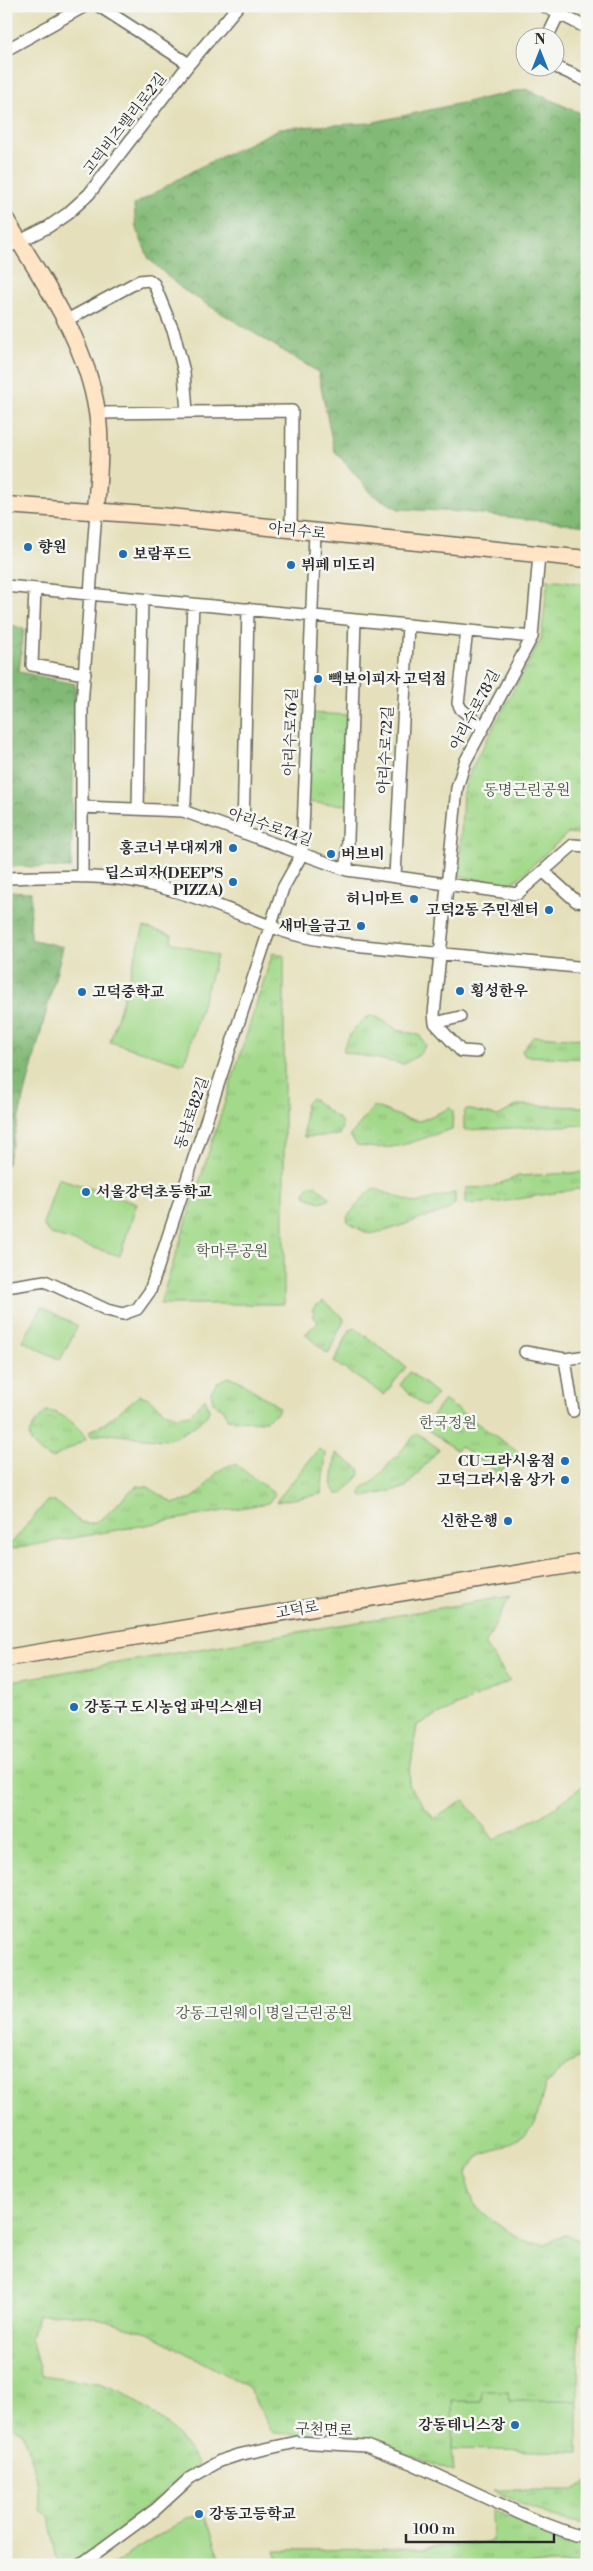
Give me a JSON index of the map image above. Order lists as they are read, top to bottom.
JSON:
{
  "streets": {
    "main road": ["아리수로", "고덕로"],
    "street": [
      "고덕비즈밸리로2길",
      "아리수로78길",
      "아리수로76길",
      "아리수로72길",
      "아리수로74길",
      "동남로82길",
      "구천면로"
    ]
  },
  "crossings": [
    ["아리수로", "아리수로78길"],
    ["아리수로", "아리수로76길"],
    ["아리수로78길", "아리수로74길"],
    ["아리수로76길", "아리수로74길"],
    ["아리수로76길", "동남로82길"],
    ["아리수로72길", "아리수로74길"]
  ],
  "parks": [
    "동명근린공원",
    "학마루공원",
    "한국정원",
    "강동그린웨이 명일근린공원"
  ],
  "places": [
    "향원",
    "보람푸드",
    "뷔페 미도리",
    "빽보이피자 고덕점",
    "홍코너 부대찌개",
    "버브비",
    "딥스피자(DEEP'S PIZZA)",
    "허니마트",
    "고덕2동 주민센터",
    "새마을금고",
    "횡성한우",
    "고덕중학교",
    "서울강덕초등학교",
    "CU 그라시움점",
    "고덕그라시움 상가",
    "신한은행",
    "강동구 도시농업 파믹스센터",
    "강동테니스장",
    "강동고등학교"
  ],
  "scale_bar": "100 m",
  "north": "top"
}
